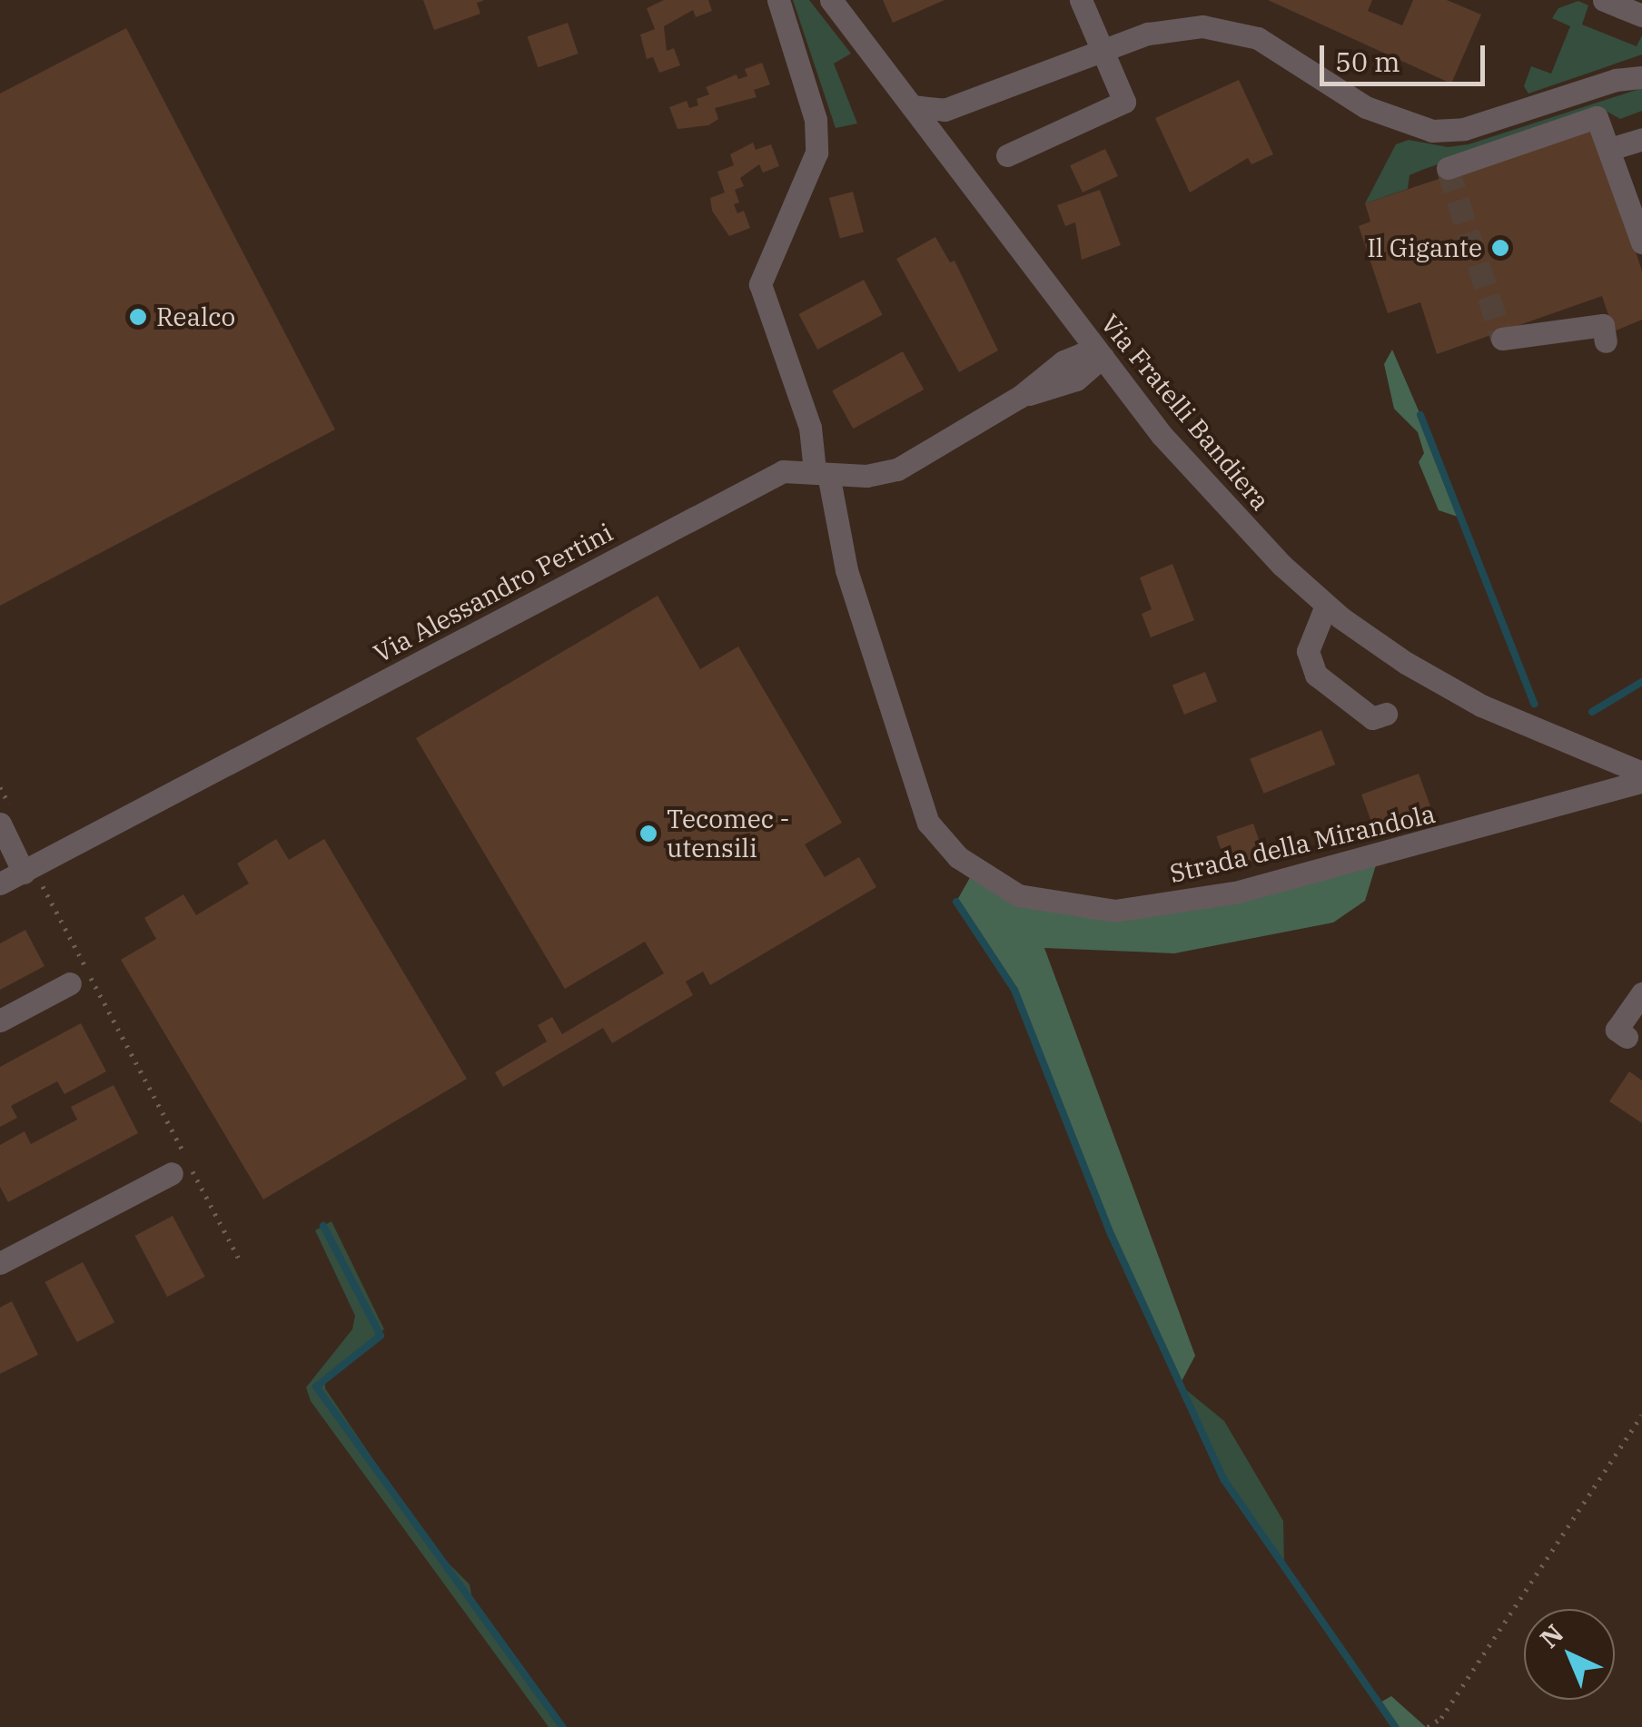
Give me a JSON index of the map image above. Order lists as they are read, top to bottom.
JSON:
{
  "streets": {
    "street": ["Via Fratelli Bandiera", "Via Alessandro Pertini", "Strada della Mirandola"]
  },
  "crossings": [
    ["Via Fratelli Bandiera", "Via Alessandro Pertini"],
    ["Via Fratelli Bandiera", "Strada della Mirandola"],
    ["Via Alessandro Pertini", "Strada della Mirandola"]
  ],
  "places": ["Il Gigante", "Realco", "Tecomec - utensili"],
  "scale_bar": "50 m",
  "north": "top left"
}
